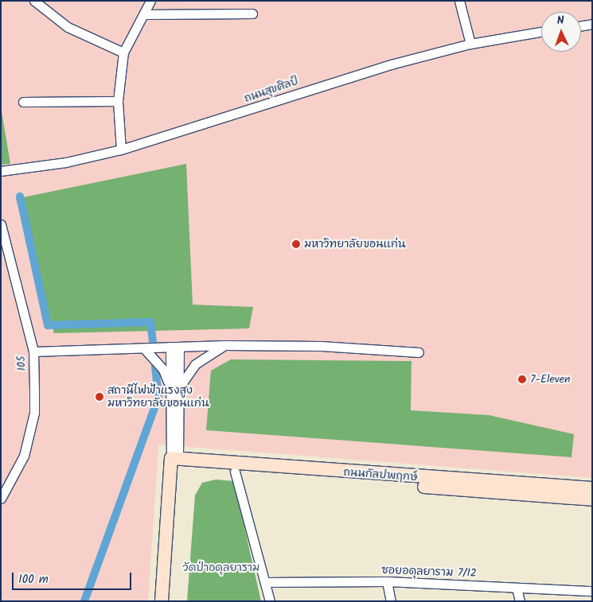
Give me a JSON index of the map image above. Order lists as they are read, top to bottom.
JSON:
{
  "streets": {
    "main road": ["ถนนกัลปพฤกษ์"],
    "street": ["ถนนสุขศิลป์", "105", "ซอยอดุลยาราม 7/12"]
  },
  "parks": ["วัดป่าอดุลยาราม"],
  "places": ["มหาวิทยาลัยขอนแก่น", "7-Eleven", "สถานีไฟฟ้าแรงสูง มหาวิทยาลัยขอนแก่น"],
  "scale_bar": "100 m",
  "north": "top"
}
